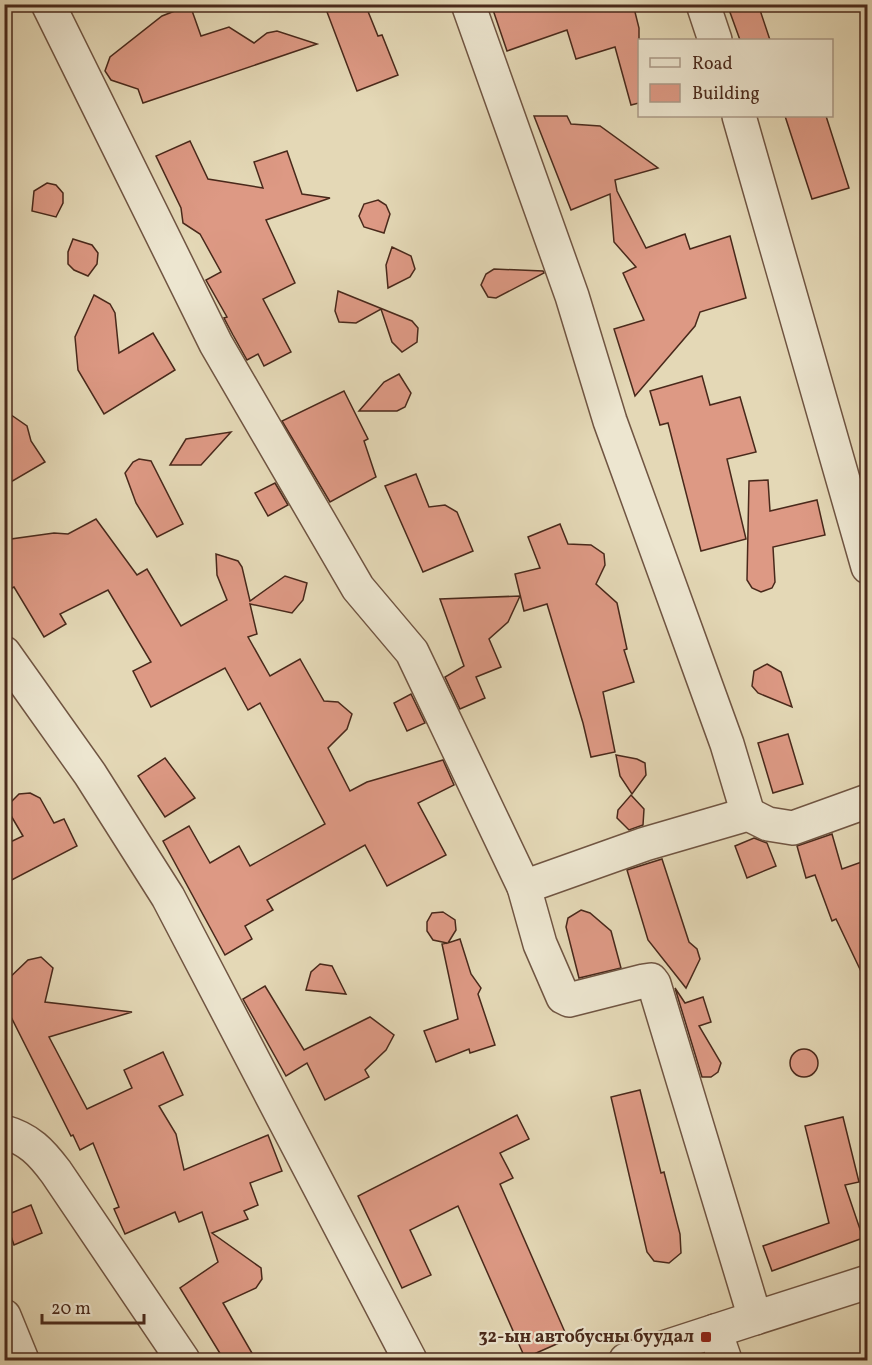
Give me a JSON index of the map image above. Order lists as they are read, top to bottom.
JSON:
{
  "places": {
    "transit": ["32-ын автобусны буудал"]
  },
  "legend": ["Road", "Building"],
  "scale_bar": "20 m"
}
